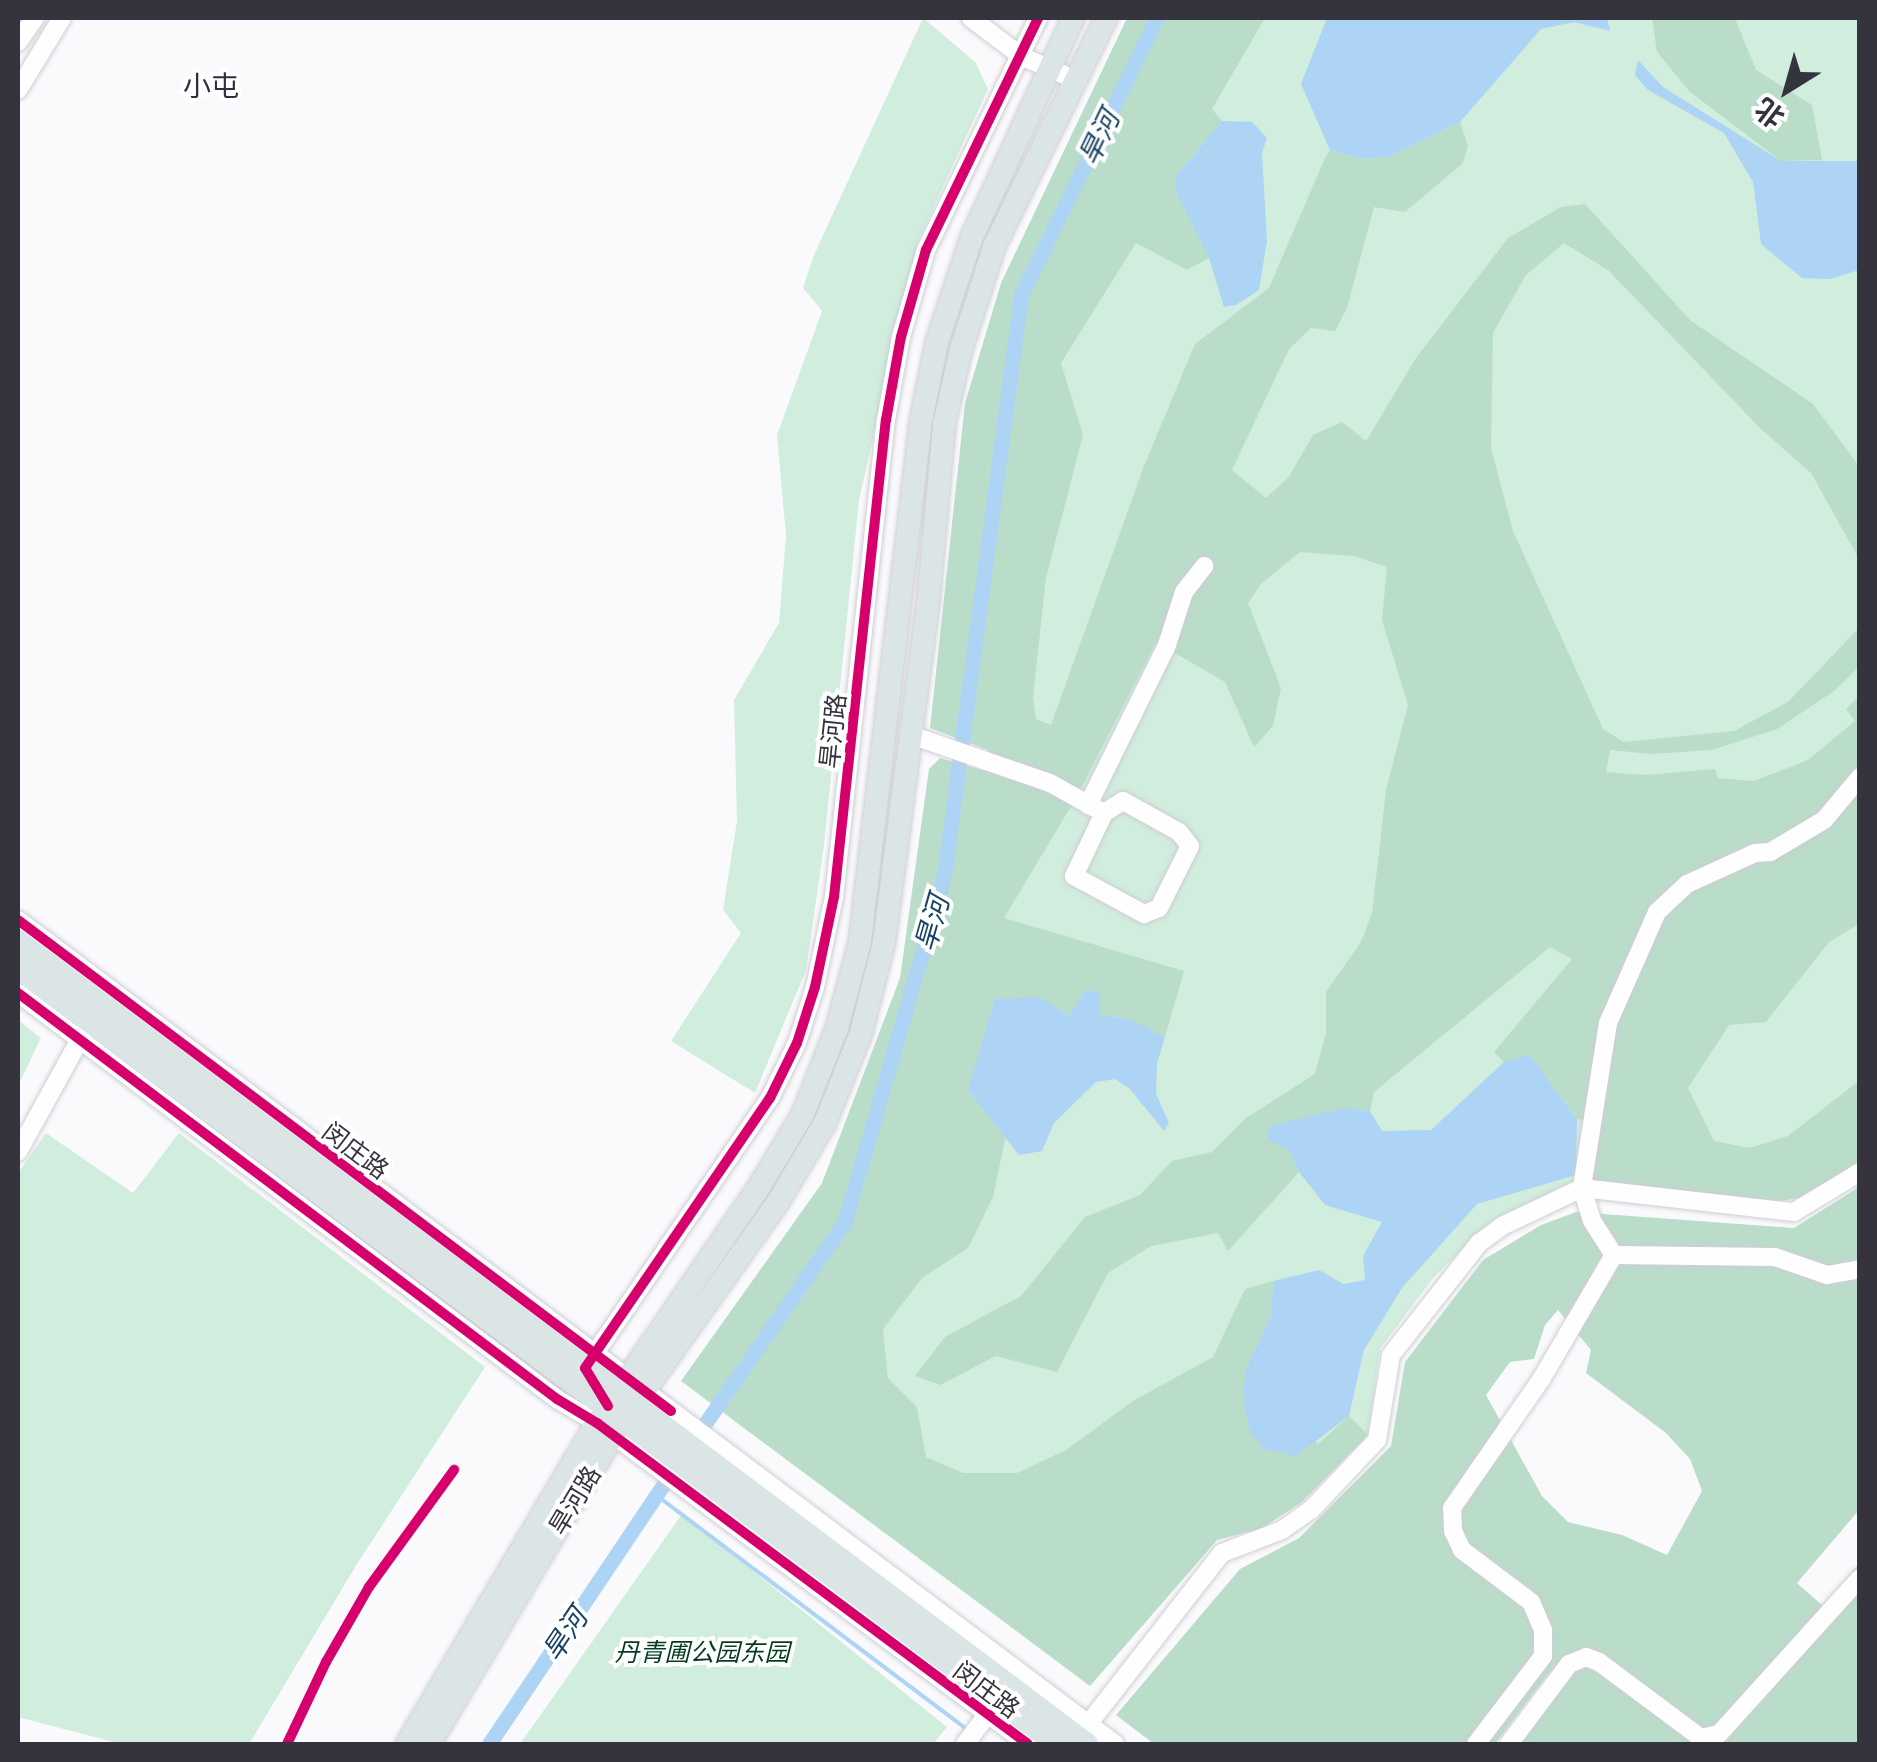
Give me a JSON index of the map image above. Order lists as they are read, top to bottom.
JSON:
{
  "streets": {
    "main road": ["旱河路", "闵庄路"]
  },
  "crossings": [
    ["旱河路", "闵庄路"]
  ],
  "districts": ["小屯"],
  "water": ["旱河"],
  "parks": ["丹青圃公园东园"],
  "north": "bottom left"
}
